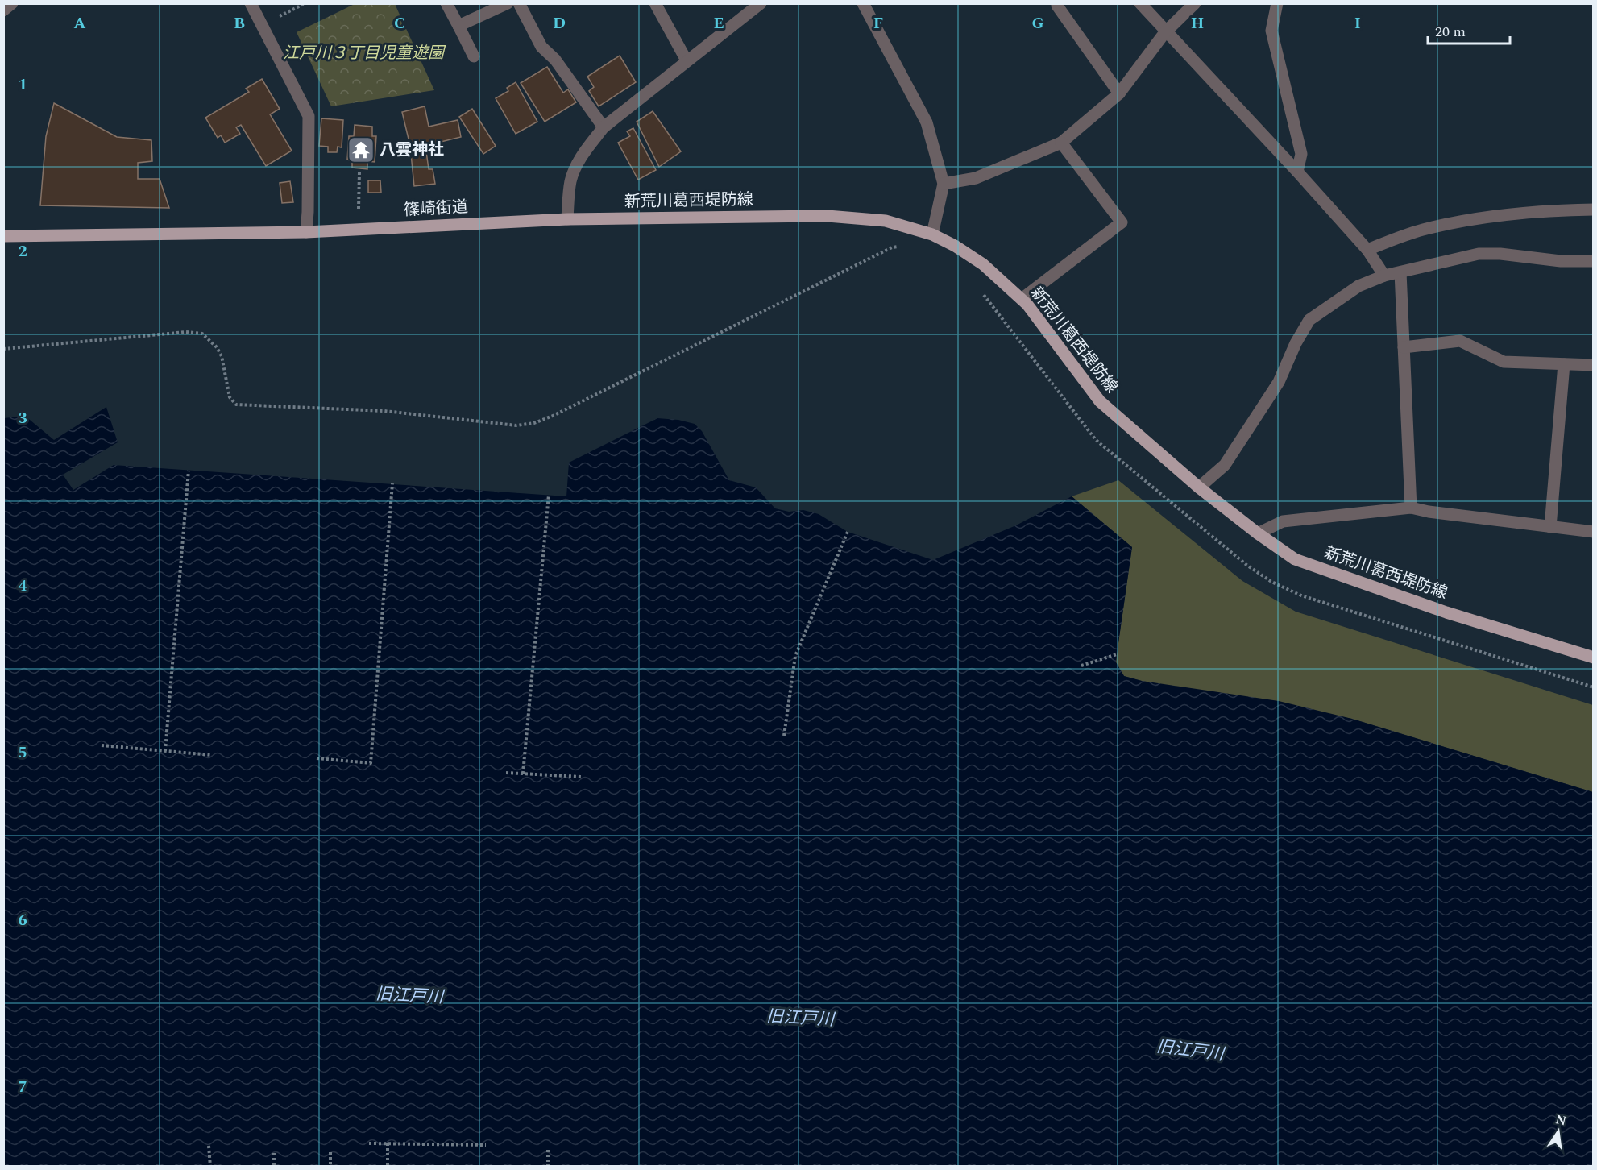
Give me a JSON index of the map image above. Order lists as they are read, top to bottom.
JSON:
{
  "streets": {
    "main road": ["新荒川葛西堤防線", "篠崎街道"]
  },
  "crossings": [
    ["新荒川葛西堤防線", "篠崎街道"]
  ],
  "water": ["旧江戸川"],
  "parks": ["江戸川３丁目児童遊園"],
  "places": {
    "temple": ["八雲神社"]
  },
  "scale_bar": "20 m",
  "north": "top",
  "grid": {
    "columns": [
      "A",
      "B",
      "C",
      "D",
      "E",
      "F",
      "G",
      "H",
      "I"
    ],
    "rows": [
      "1",
      "2",
      "3",
      "4",
      "5",
      "6",
      "7"
    ]
  }
}
